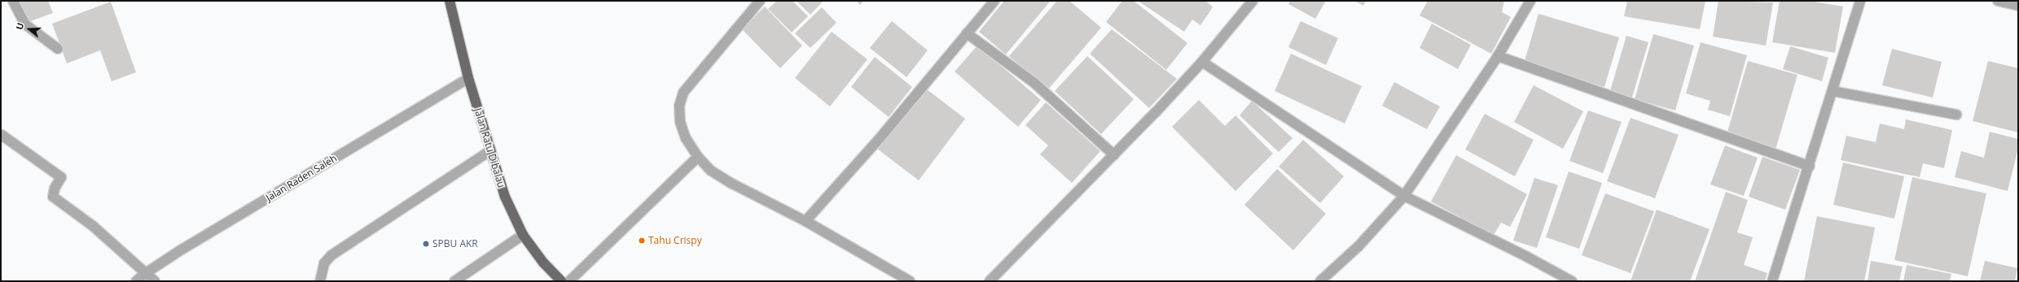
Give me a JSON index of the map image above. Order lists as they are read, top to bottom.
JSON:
{
  "streets": {
    "main road": ["Jalan Ratu Dibalau"],
    "street": ["Jalan Raden Saleh"]
  },
  "crossings": [
    ["Jalan Ratu Dibalau", "Jalan Raden Saleh"]
  ],
  "places": ["Tahu Crispy", "SPBU AKR"],
  "north": "left"
}
